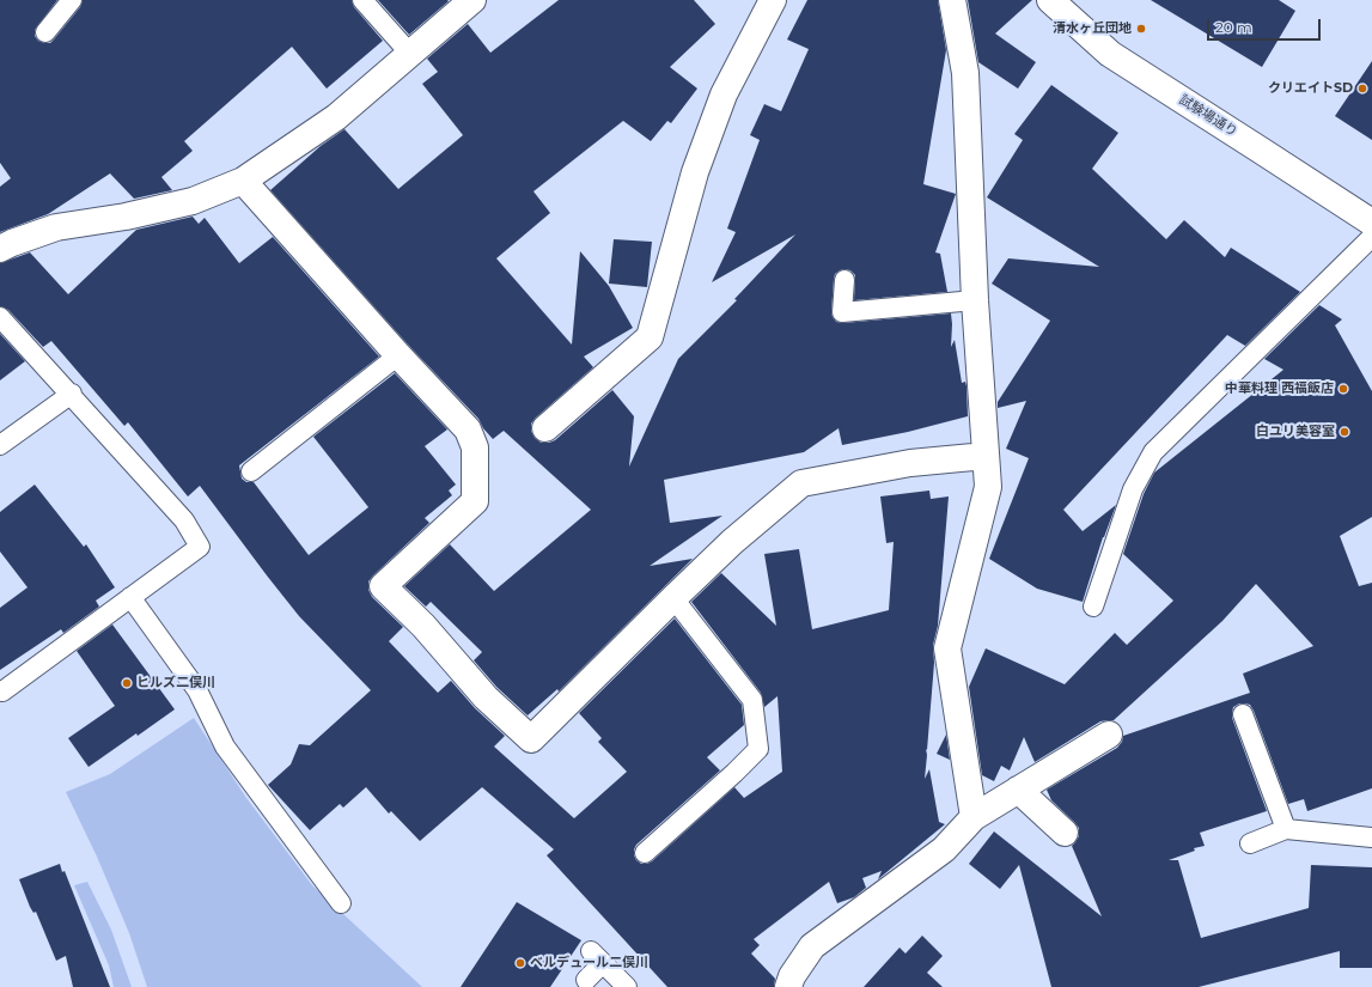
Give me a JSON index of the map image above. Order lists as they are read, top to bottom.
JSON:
{
  "streets": {
    "street": ["試験場通り"]
  },
  "places": [
    "清水ヶ丘団地",
    "クリエイトSD",
    "中華料理 西福飯店",
    "白ユリ美容室",
    "ヒルズ二俣川",
    "ベルデュール二俣川"
  ],
  "scale_bar": "20 m"
}
